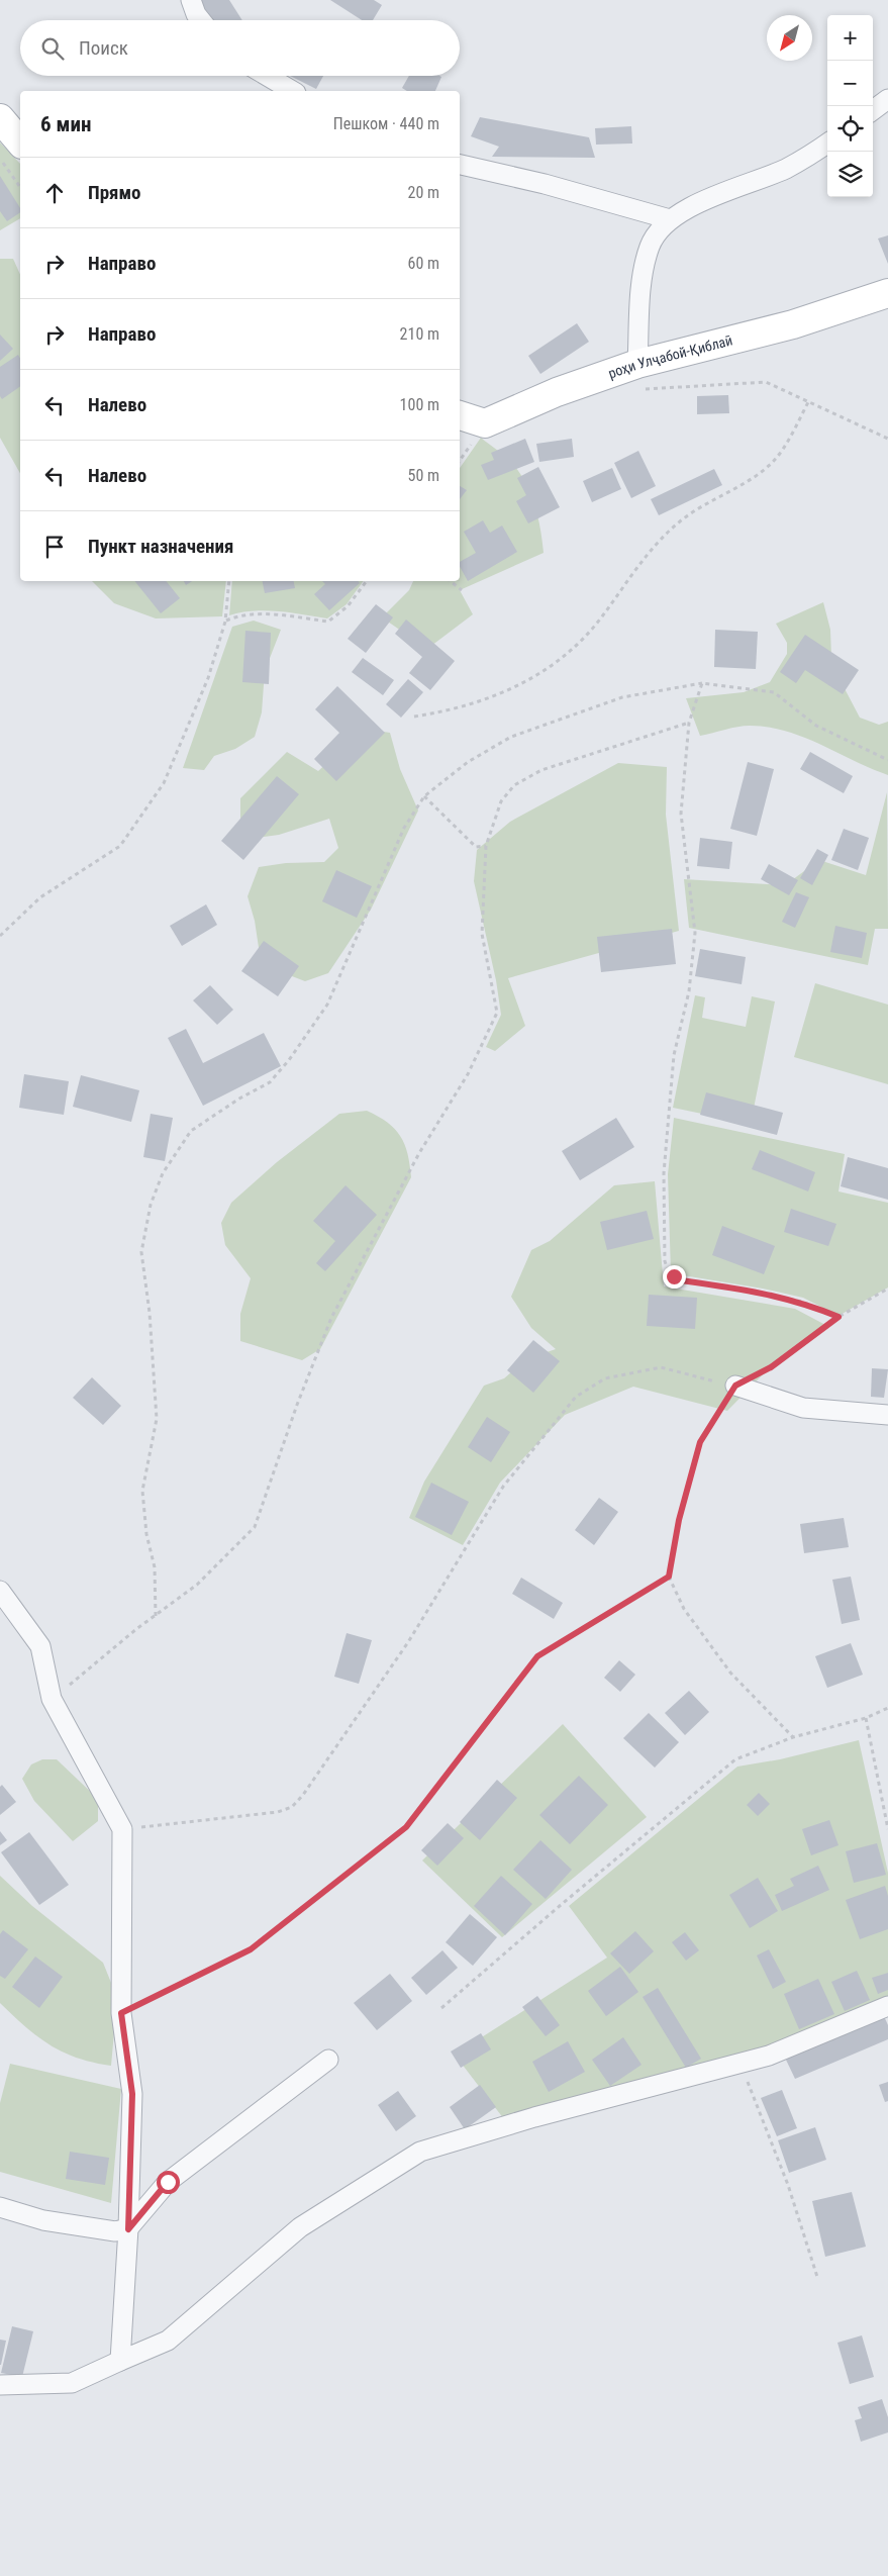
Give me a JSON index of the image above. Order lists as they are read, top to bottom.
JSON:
{
  "streets": {
    "street": ["роҳи Улҷабой-Қиблаӣ"]
  },
  "north": "bottom left",
  "page": {
    "map_buttons": ["+", "−"],
    "search": "Поиск",
    "heading": ["6 мин", "Пешком · 440 m"],
    "list": [
      ["Прямо", "20 m"],
      ["Направо", "60 m"],
      ["Направо", "210 m"],
      ["Налево", "100 m"],
      ["Налево", "50 m"],
      "Пункт назначения"
    ]
  }
}
